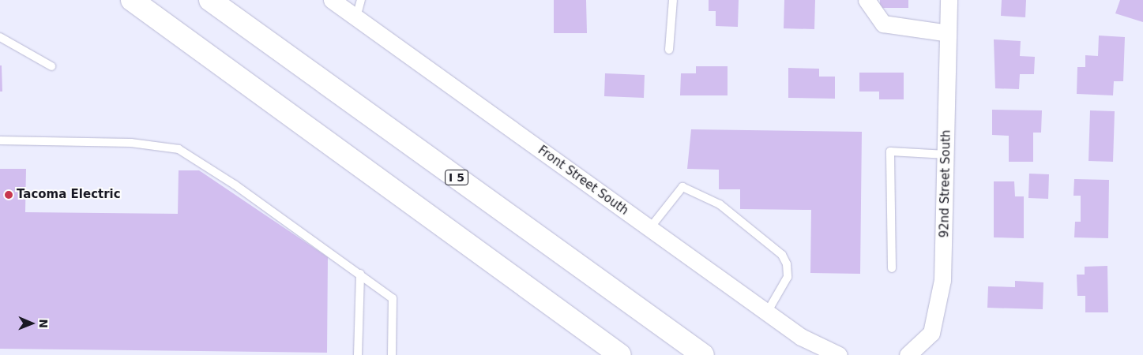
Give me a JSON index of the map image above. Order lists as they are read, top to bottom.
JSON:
{
  "streets": {
    "highway": ["I 5"],
    "street": ["Front Street South", "92nd Street South"]
  },
  "places": ["Tacoma Electric"],
  "north": "right"
}
